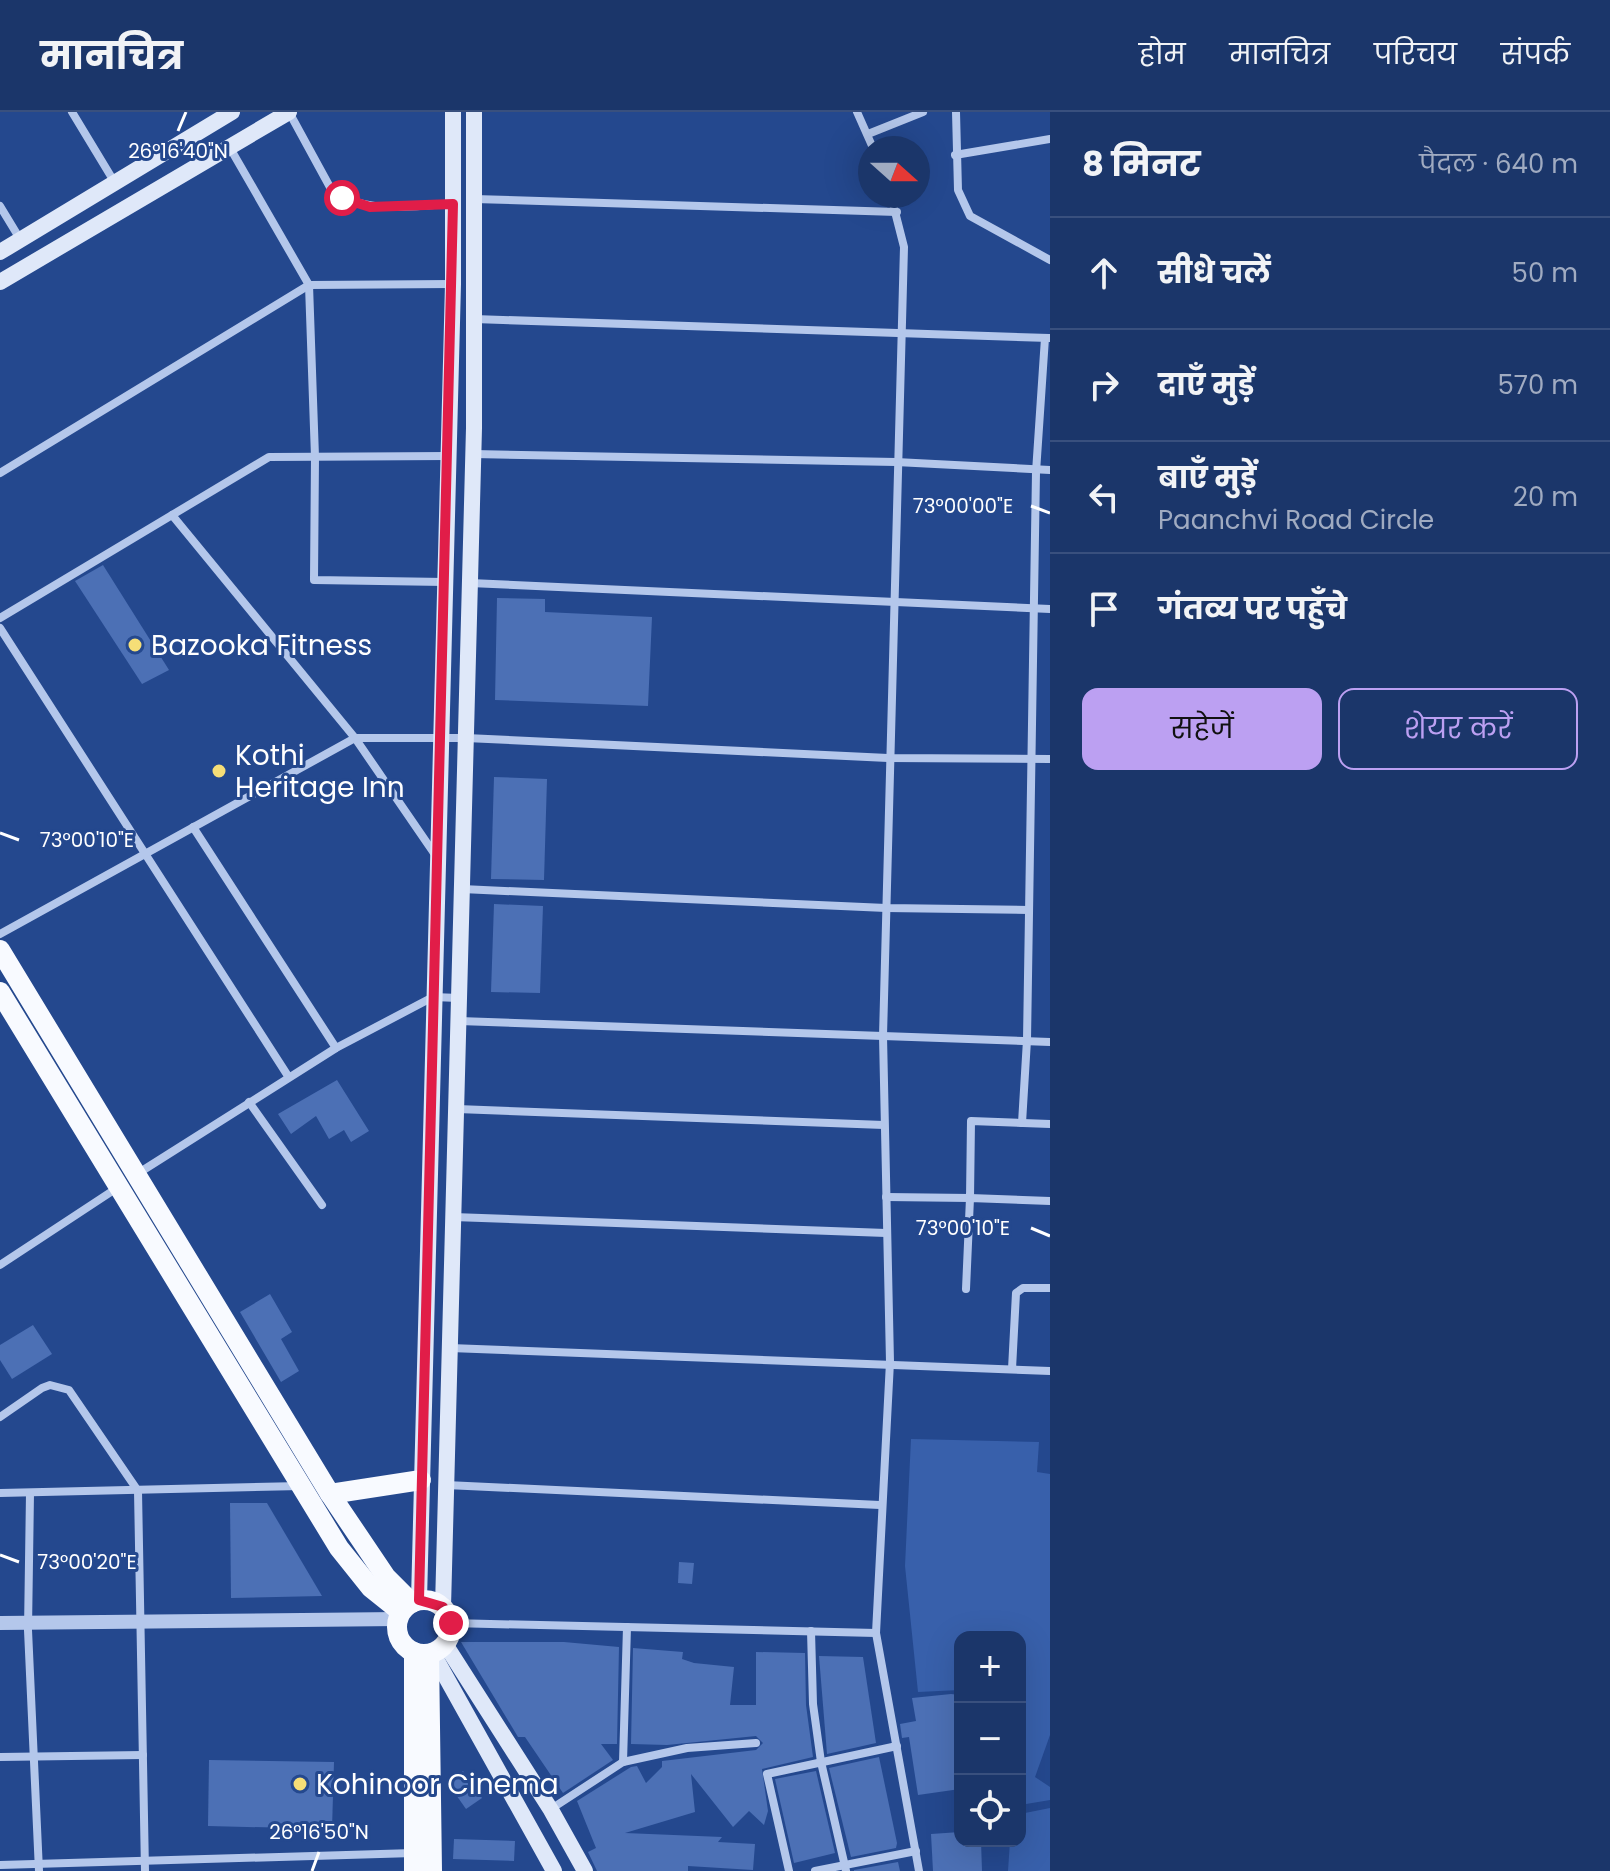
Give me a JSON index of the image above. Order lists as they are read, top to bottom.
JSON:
{
  "places": ["Bazooka Fitness", "Kothi Heritage Inn", "Kohinoor Cinema"],
  "north": "right",
  "page": {
    "header": "मानचित्र",
    "nav": [
      "होम",
      "मानचित्र",
      "परिचय",
      "संपर्क"
    ],
    "heading": ["8 मिनट", "पैदल · 640 m"],
    "list": [
      ["सीधे चलें", "50 m"],
      ["दाएँ मुड़ें", "570 m"],
      ["बाएँ मुड़ें", "Paanchvi Road Circle", "20 m"],
      "गंतव्य पर पहुँचे"
    ],
    "buttons": ["सहेजें", "शेयर करें"],
    "map_buttons": ["+", "−"]
  },
  "coordinates": [
    "26°16'40\"N",
    "73°00'00\"E",
    "73°00'10\"E",
    "73°00'20\"E",
    "26°16'50\"N"
  ]
}
